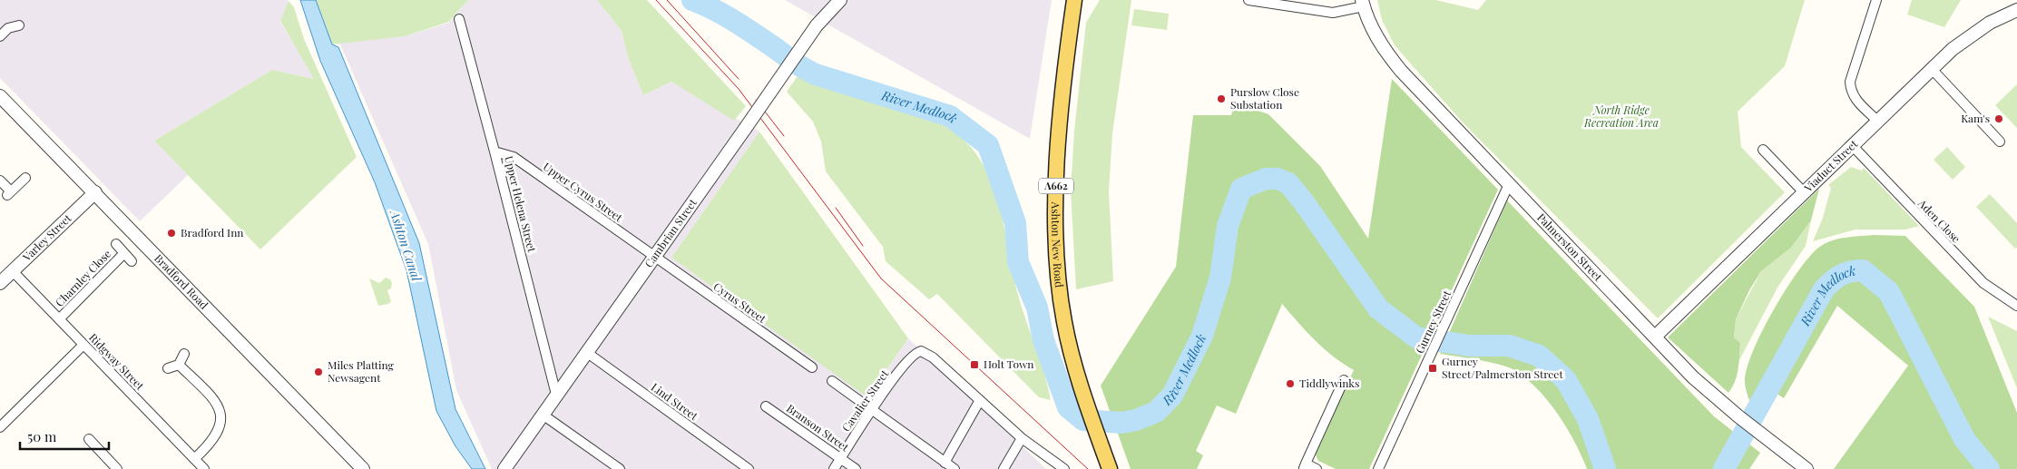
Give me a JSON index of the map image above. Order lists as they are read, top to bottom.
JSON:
{
  "streets": {
    "main road": ["A662", "Ashton New Road"],
    "street": [
      "Viaduct Street",
      "Upper Cyrus Street",
      "Upper Helena Street",
      "Aden Close",
      "Cambrian Street",
      "Varley Street",
      "Palmerston Street",
      "Charnley Close",
      "Bradford Road",
      "Cyrus Street",
      "Gurney Street",
      "Ridgway Street",
      "Cavalier Street",
      "Lind Street",
      "Branson Street"
    ]
  },
  "crossings": [
    ["Viaduct Street", "Aden Close"],
    ["Viaduct Street", "Palmerston Street"],
    ["Upper Cyrus Street", "Upper Helena Street"],
    ["Upper Cyrus Street", "Cambrian Street"],
    ["Upper Cyrus Street", "Cyrus Street"],
    ["Upper Helena Street", "Cambrian Street"],
    ["Cambrian Street", "Cyrus Street"],
    ["Cambrian Street", "Lind Street"],
    ["Varley Street", "Bradford Road"],
    ["Varley Street", "Ridgway Street"],
    ["Palmerston Street", "Gurney Street"],
    ["Charnley Close", "Ridgway Street"],
    ["Cavalier Street", "Branson Street"]
  ],
  "water": ["River Medlock", "Ashton Canal"],
  "parks": ["North Ridge Recreation Area"],
  "places": {
    "other": [
      "Purslow Close Substation",
      "Kam's",
      "Bradford Inn",
      "Miles Platting Newsagent",
      "Tiddlywinks"
    ],
    "transit": ["Holt Town", "Gurney Street/Palmerston Street"]
  },
  "scale_bar": "50 m"
}
